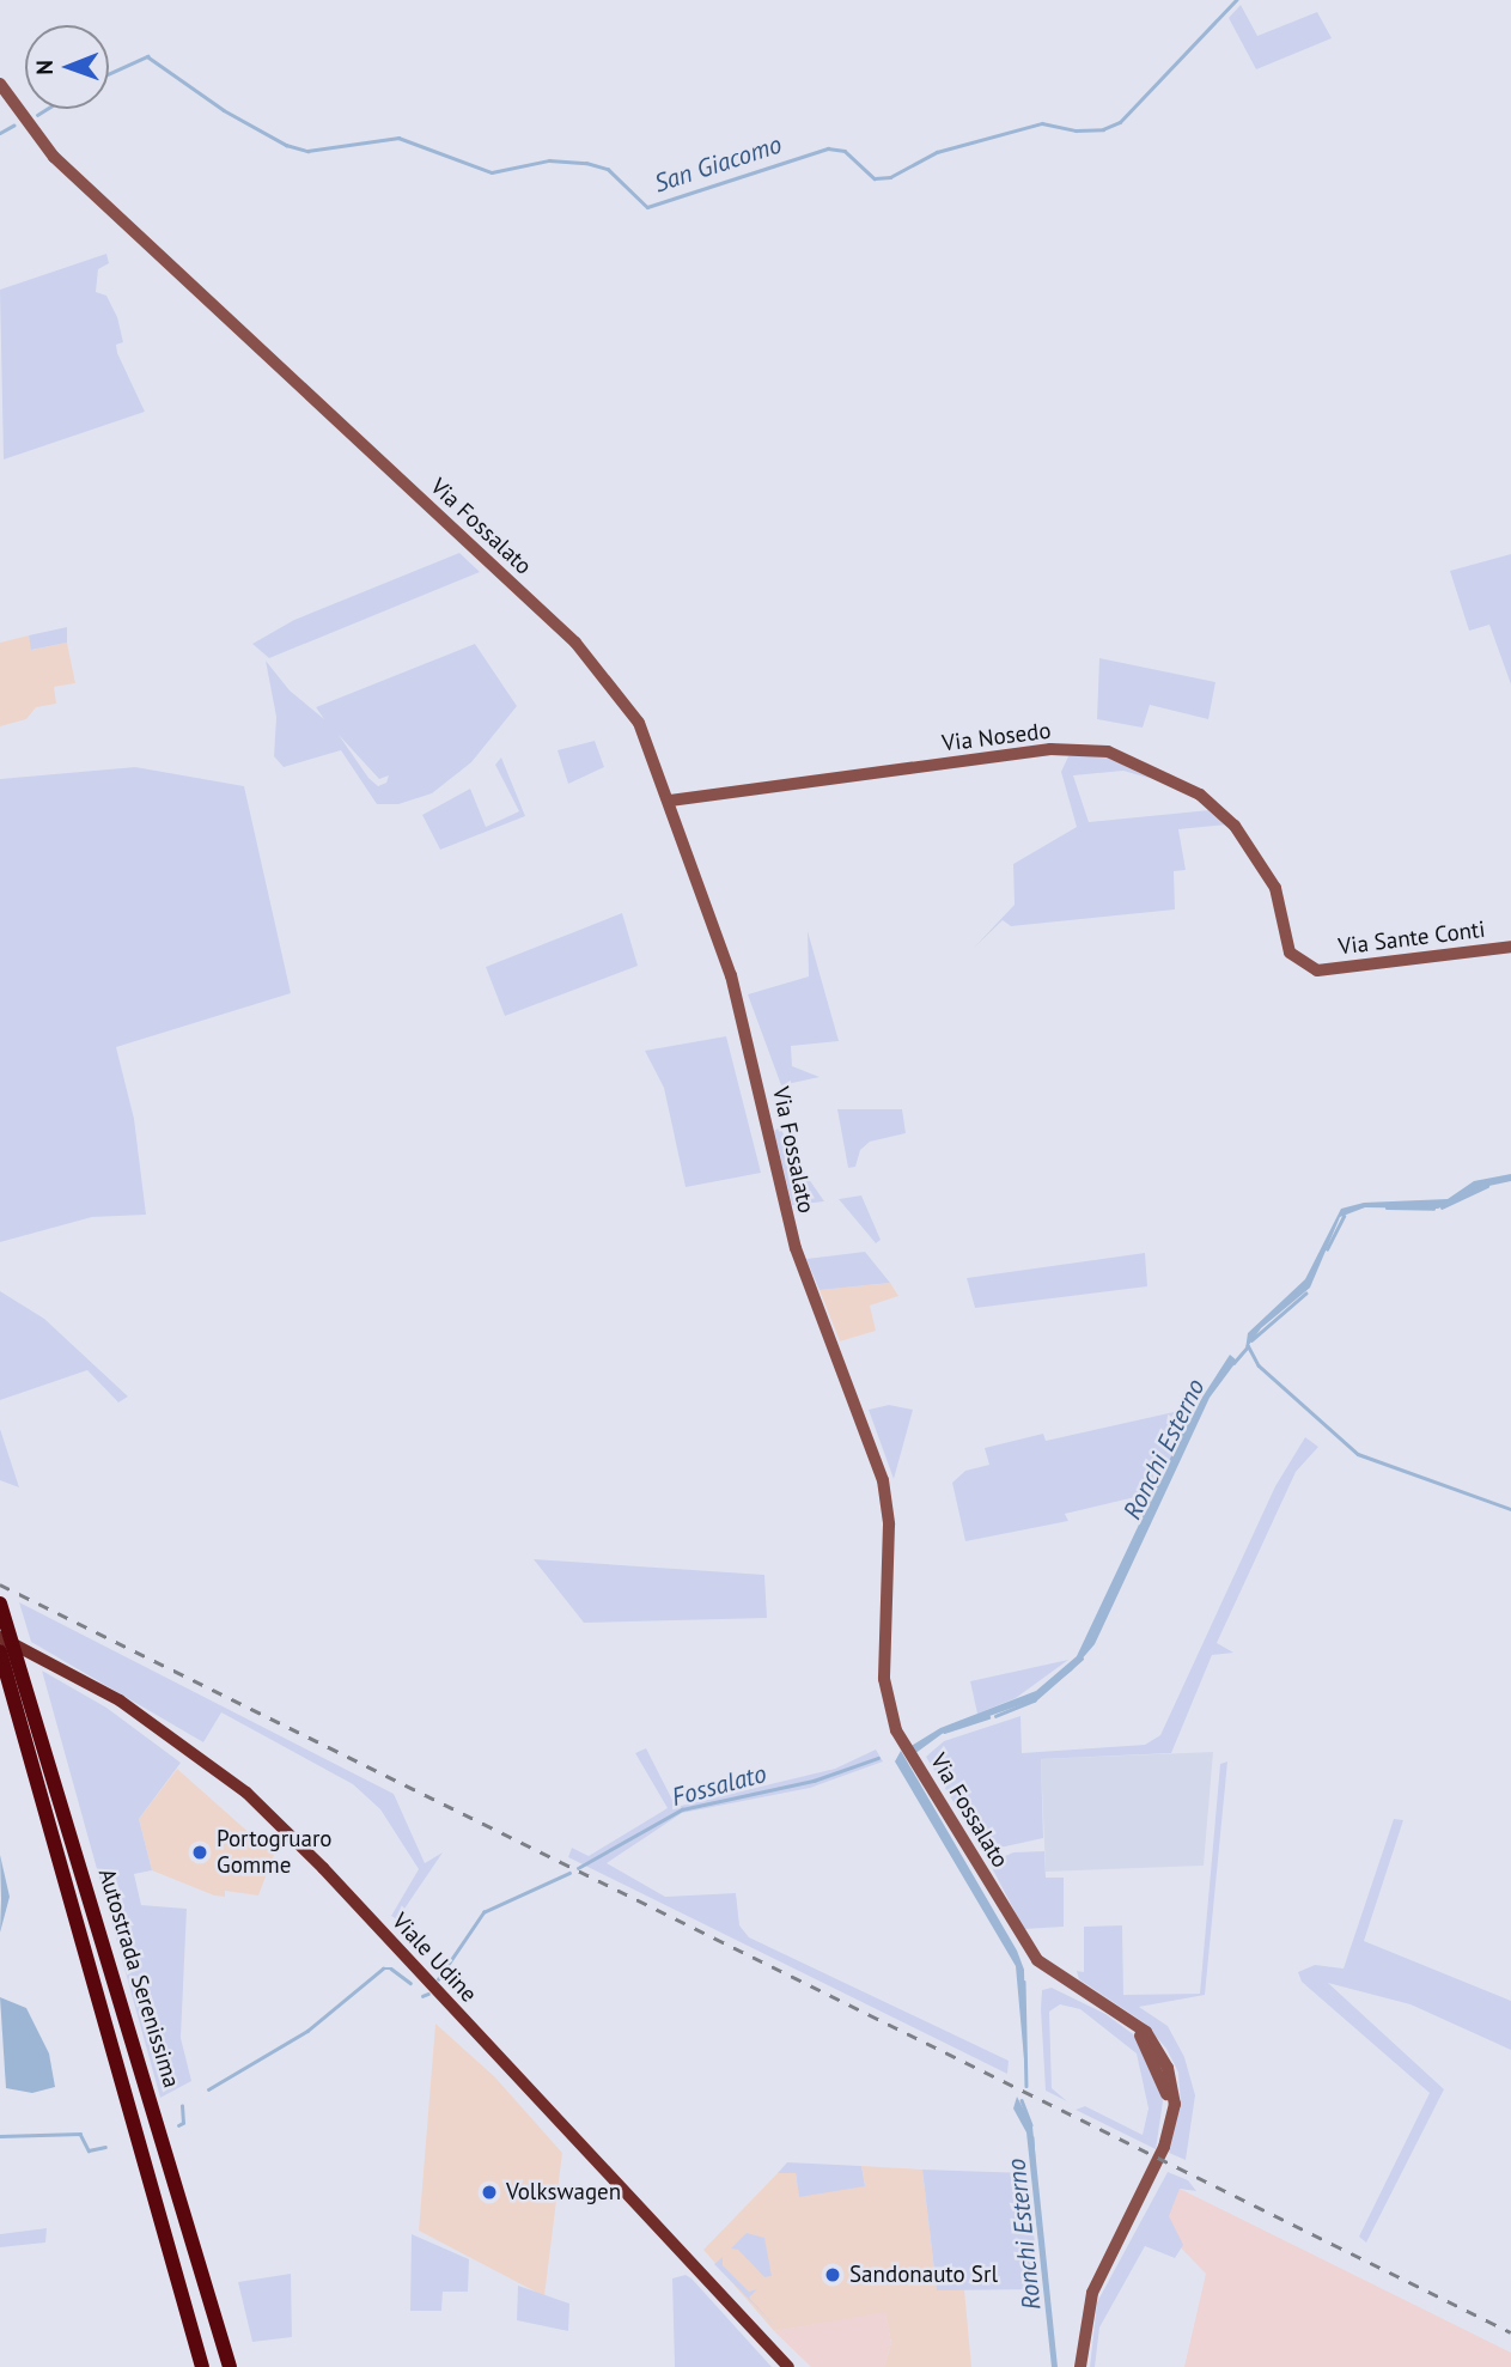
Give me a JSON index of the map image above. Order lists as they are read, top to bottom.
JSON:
{
  "streets": {
    "highway": ["Autostrada Serenissima"],
    "main road": ["Viale Udine"],
    "street": ["Via Fossalato", "Via Nosedo", "Via Sante Conti"]
  },
  "crossings": [
    ["Via Fossalato", "Via Nosedo"],
    ["Via Nosedo", "Via Sante Conti"],
    ["Viale Udine", "Autostrada Serenissima"]
  ],
  "water": ["San Giacomo", "Ronchi Esterno", "Fossalato"],
  "places": ["Portogruaro Gomme", "Volkswagen", "Sandonauto Srl"],
  "north": "left"
}
